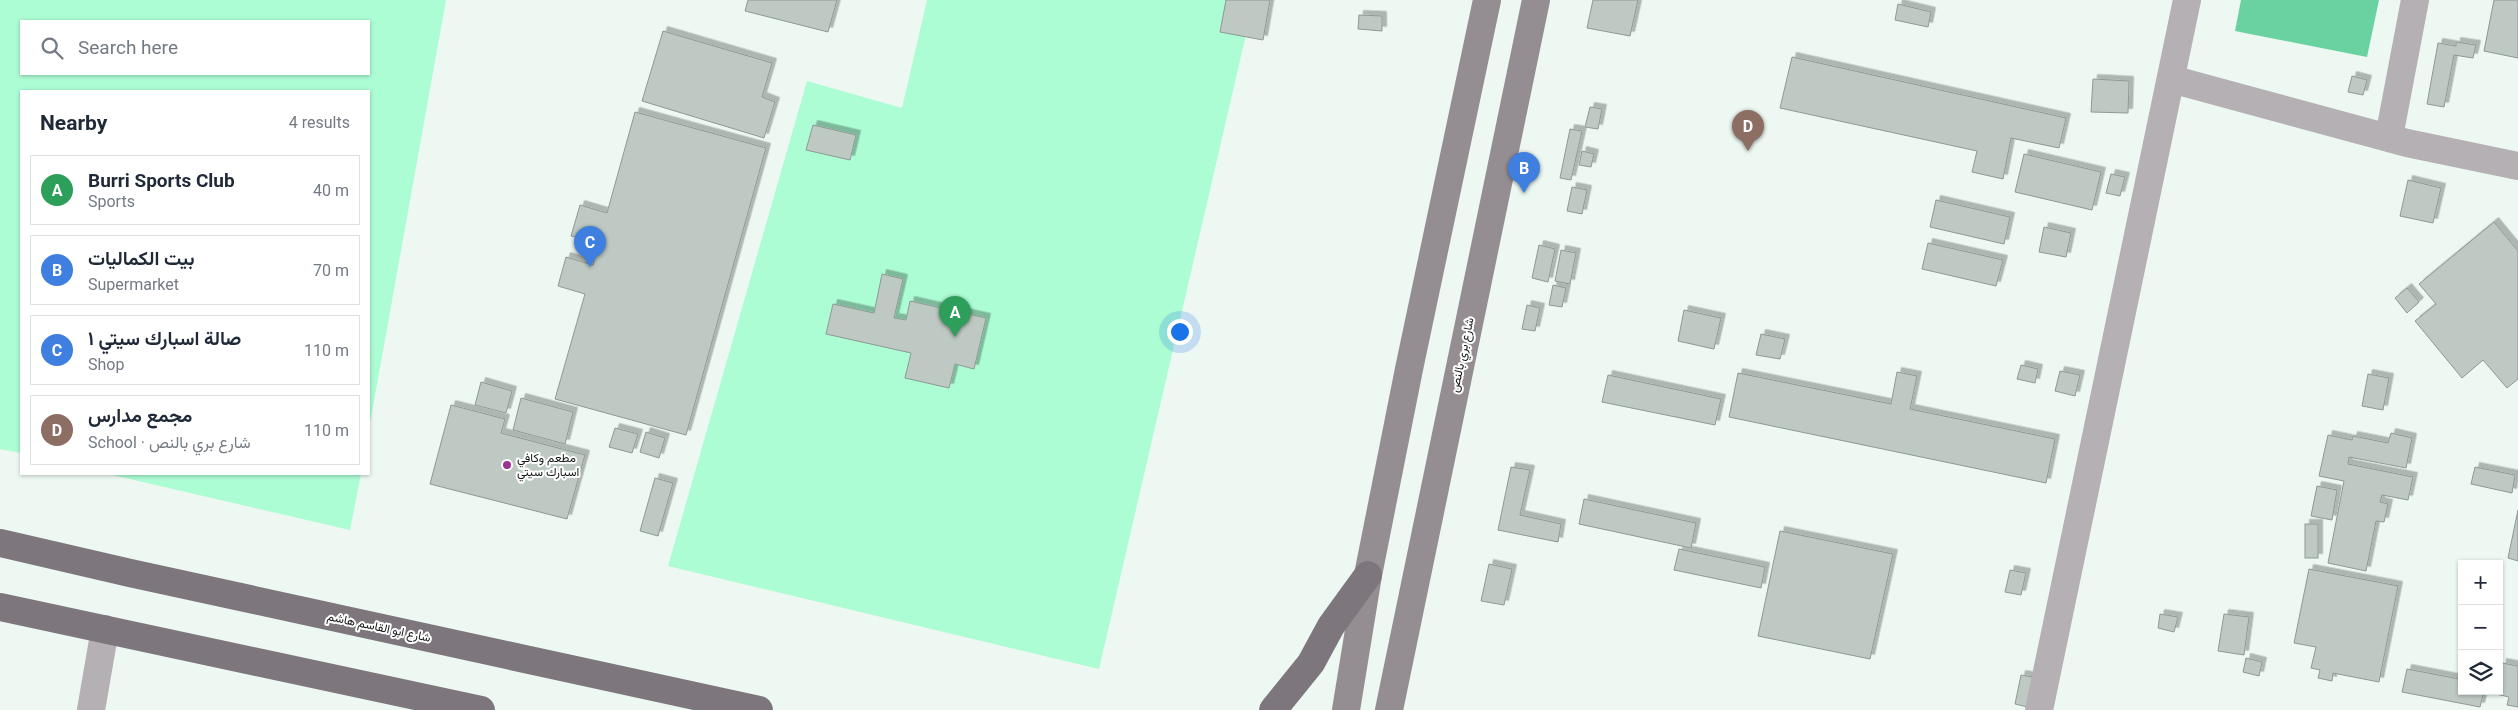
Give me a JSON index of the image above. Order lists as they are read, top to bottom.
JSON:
{
  "streets": {
    "main road": ["شارع بري بالنص", "شارع ابو القاسم هاشم"]
  },
  "places": ["مطعم وكافي اسبارك سيتي"],
  "page": {
    "search": "Search here",
    "heading": ["Nearby", "4 results"],
    "pins": [
      "D",
      "B",
      "C",
      "A"
    ],
    "list": [
      {
        "mark": "A",
        "name": "Burri Sports Club",
        "note": "Sports",
        "value": "40 m"
      },
      {
        "mark": "B",
        "name": "بيت الكماليات",
        "note": "Supermarket",
        "value": "70 m"
      },
      {
        "mark": "C",
        "name": "صالة اسبارك سيتي ١",
        "note": "Shop",
        "value": "110 m"
      },
      {
        "mark": "D",
        "name": "مجمع مدارس",
        "note": "School · شارع بري بالنص",
        "value": "110 m"
      }
    ],
    "map_buttons": ["+", "−"]
  }
}
